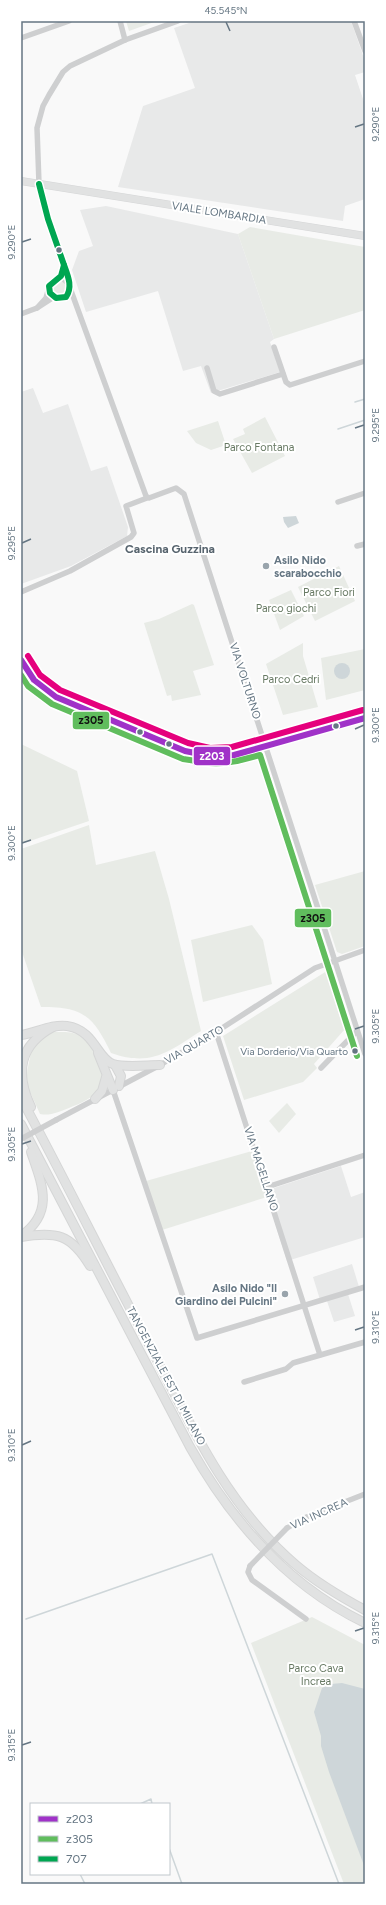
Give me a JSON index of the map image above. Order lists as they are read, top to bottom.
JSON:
{
  "streets": {
    "highway": ["TANGENZIALE EST DI MILANO"],
    "main road": ["VIALE LOMBARDIA"],
    "street": [
      "VIA VOLTURNO",
      "VIA QUARTO",
      "VIA MAGELLANO",
      "VIA INCREA"
    ]
  },
  "crossings": [
    ["VIA VOLTURNO", "VIA QUARTO"],
    ["VIA QUARTO", "VIA MAGELLANO"]
  ],
  "districts": ["Cascina Guzzina"],
  "parks": [
    "Parco Fontana",
    "Parco Fiori",
    "Parco giochi",
    "Parco Cedri",
    "Parco Cava Increa"
  ],
  "places": ["Asilo Nido scarabocchio", "Via Dorderio/Via Quarto", "Asilo Nido \"Il Giardino dei Pulcini\""],
  "lines": ["transit line 707", "transit line z203", "transit line z305"],
  "legend": ["z203", "z305", "707"],
  "coordinates": [
    "45.545°N",
    "9.290°E",
    "9.295°E",
    "9.300°E",
    "9.305°E",
    "9.310°E",
    "9.315°E"
  ]
}
